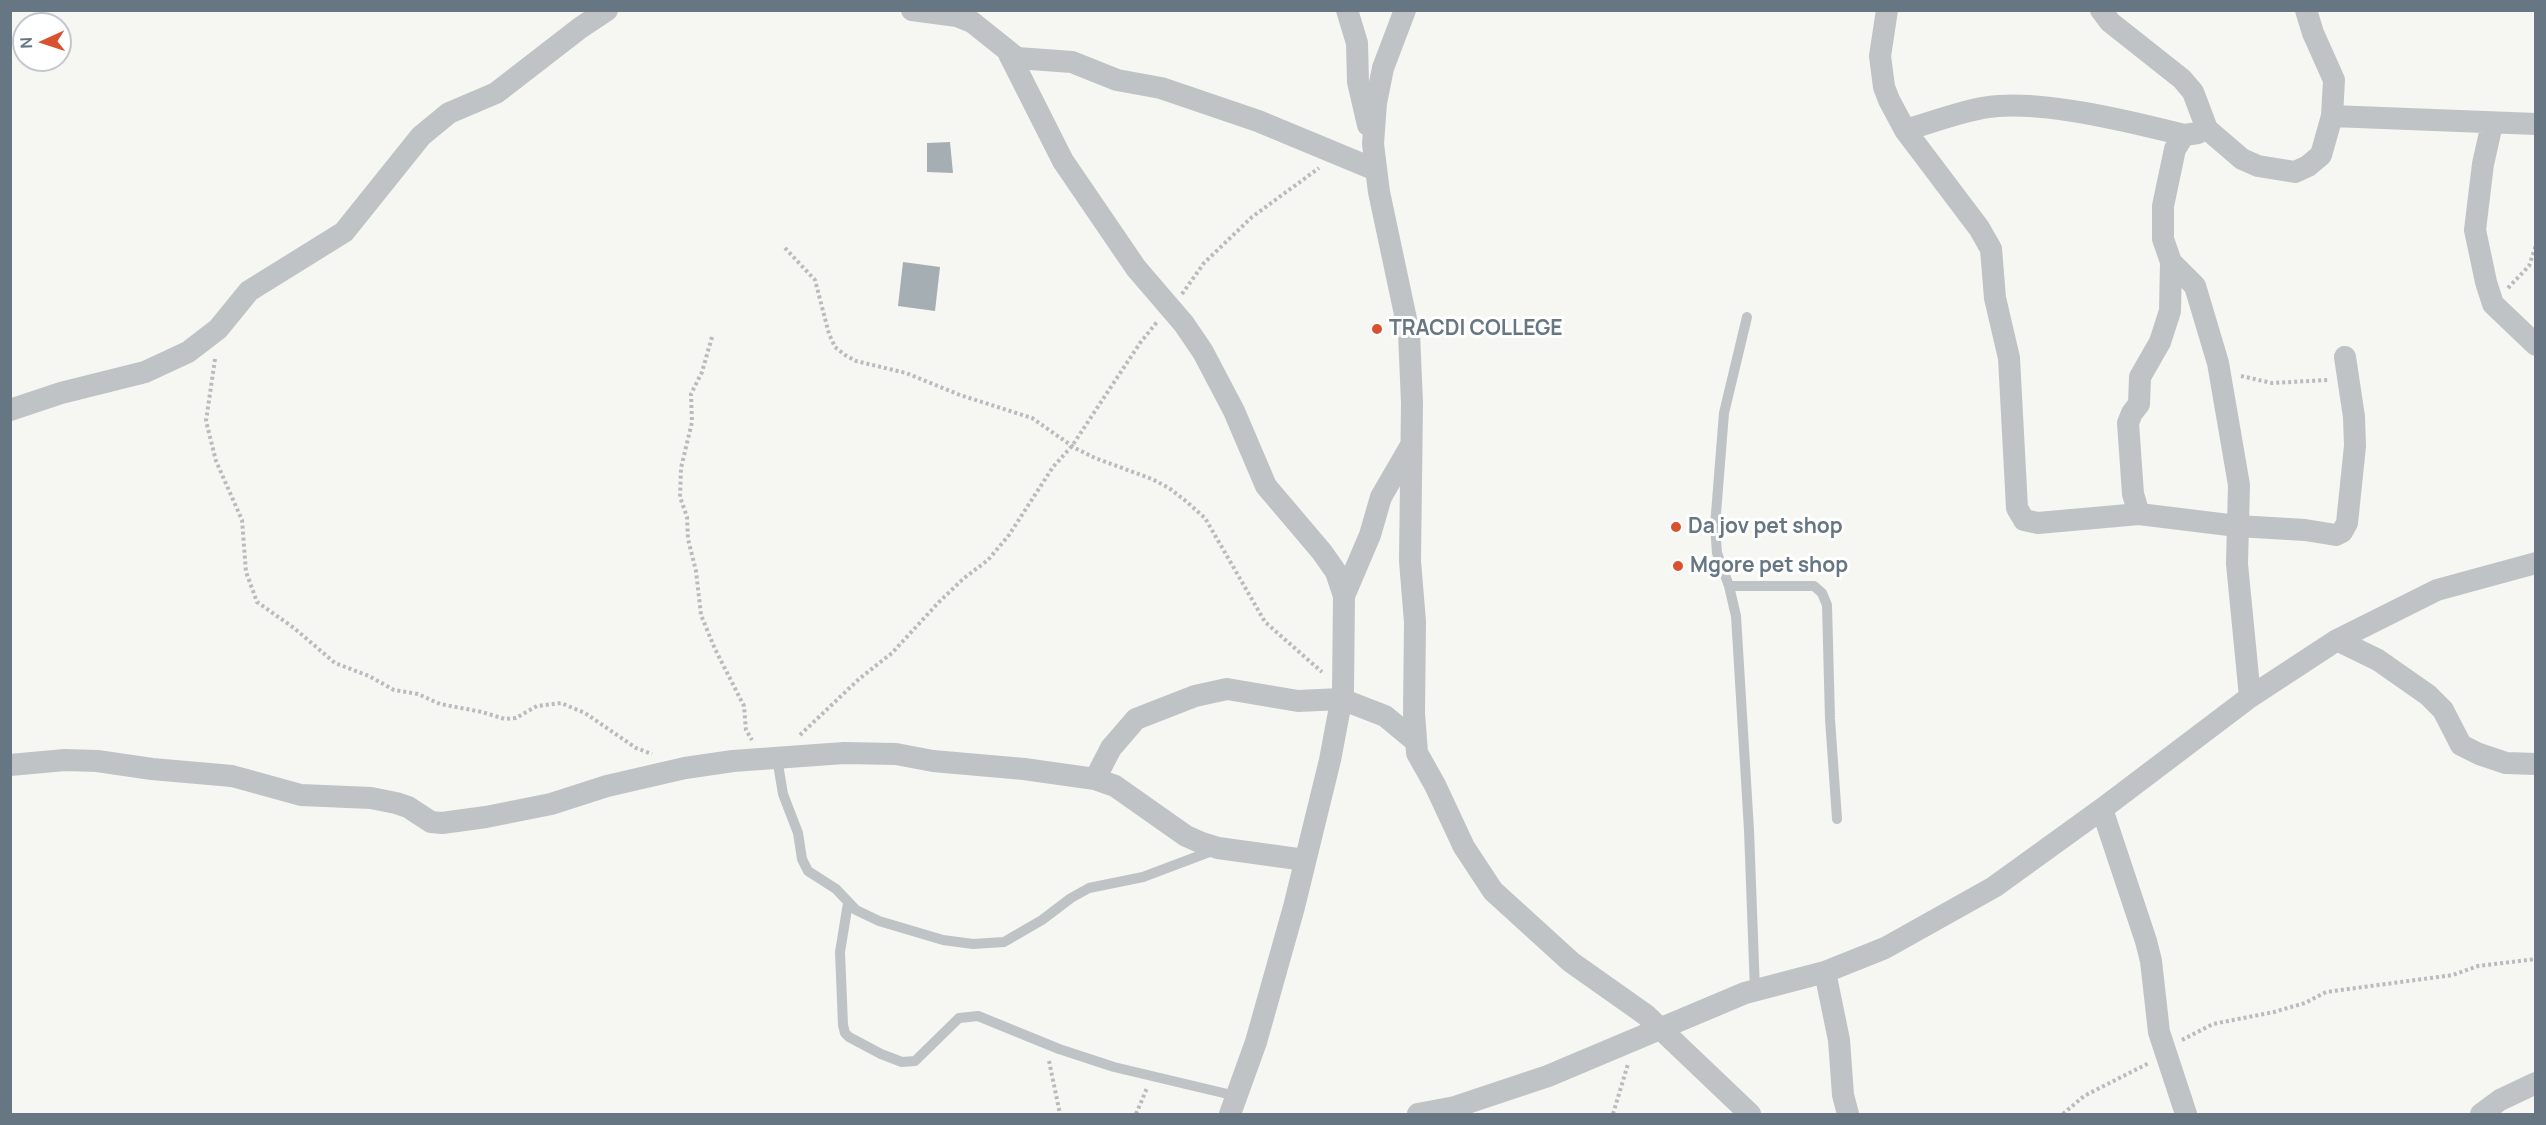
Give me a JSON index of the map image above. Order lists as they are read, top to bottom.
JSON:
{
  "places": ["TRACDI COLLEGE", "Da jov pet shop", "Mgore pet shop"],
  "north": "left"
}
